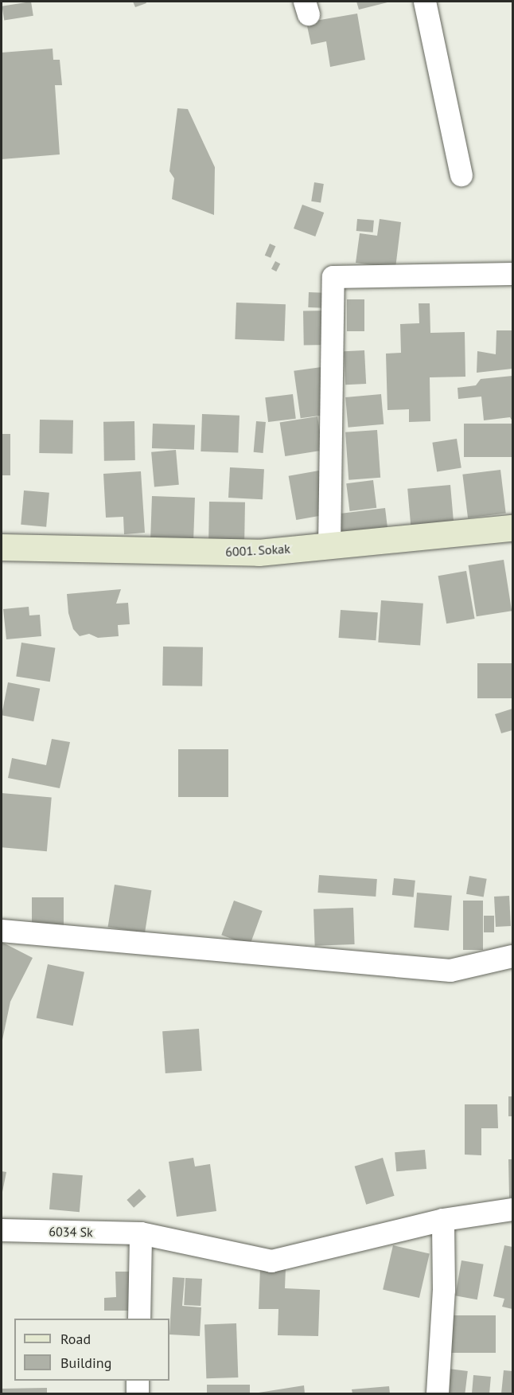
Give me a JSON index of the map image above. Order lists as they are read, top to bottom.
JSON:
{
  "streets": {
    "street": ["6001. Sokak", "6034 Sk"]
  },
  "legend": ["Road", "Building"]
}
